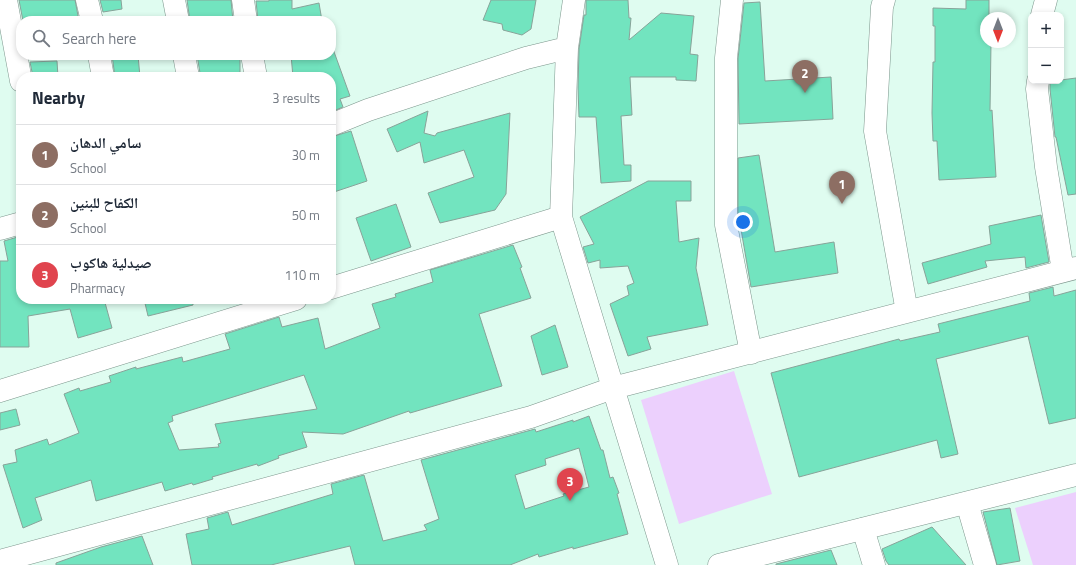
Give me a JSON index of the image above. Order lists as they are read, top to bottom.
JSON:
{
  "north": "bottom",
  "page": {
    "map_buttons": ["+", "−"],
    "search": "Search here",
    "pins": ["2", "1", "3"],
    "heading": ["Nearby", "3 results"],
    "list": [
      {
        "mark": "1",
        "name": "سامي الدهان",
        "note": "School",
        "value": "30 m"
      },
      {
        "mark": "2",
        "name": "الكفاح للبنين",
        "note": "School",
        "value": "50 m"
      },
      {
        "mark": "3",
        "name": "صيدلية هاكوب",
        "note": "Pharmacy",
        "value": "110 m"
      }
    ]
  }
}
